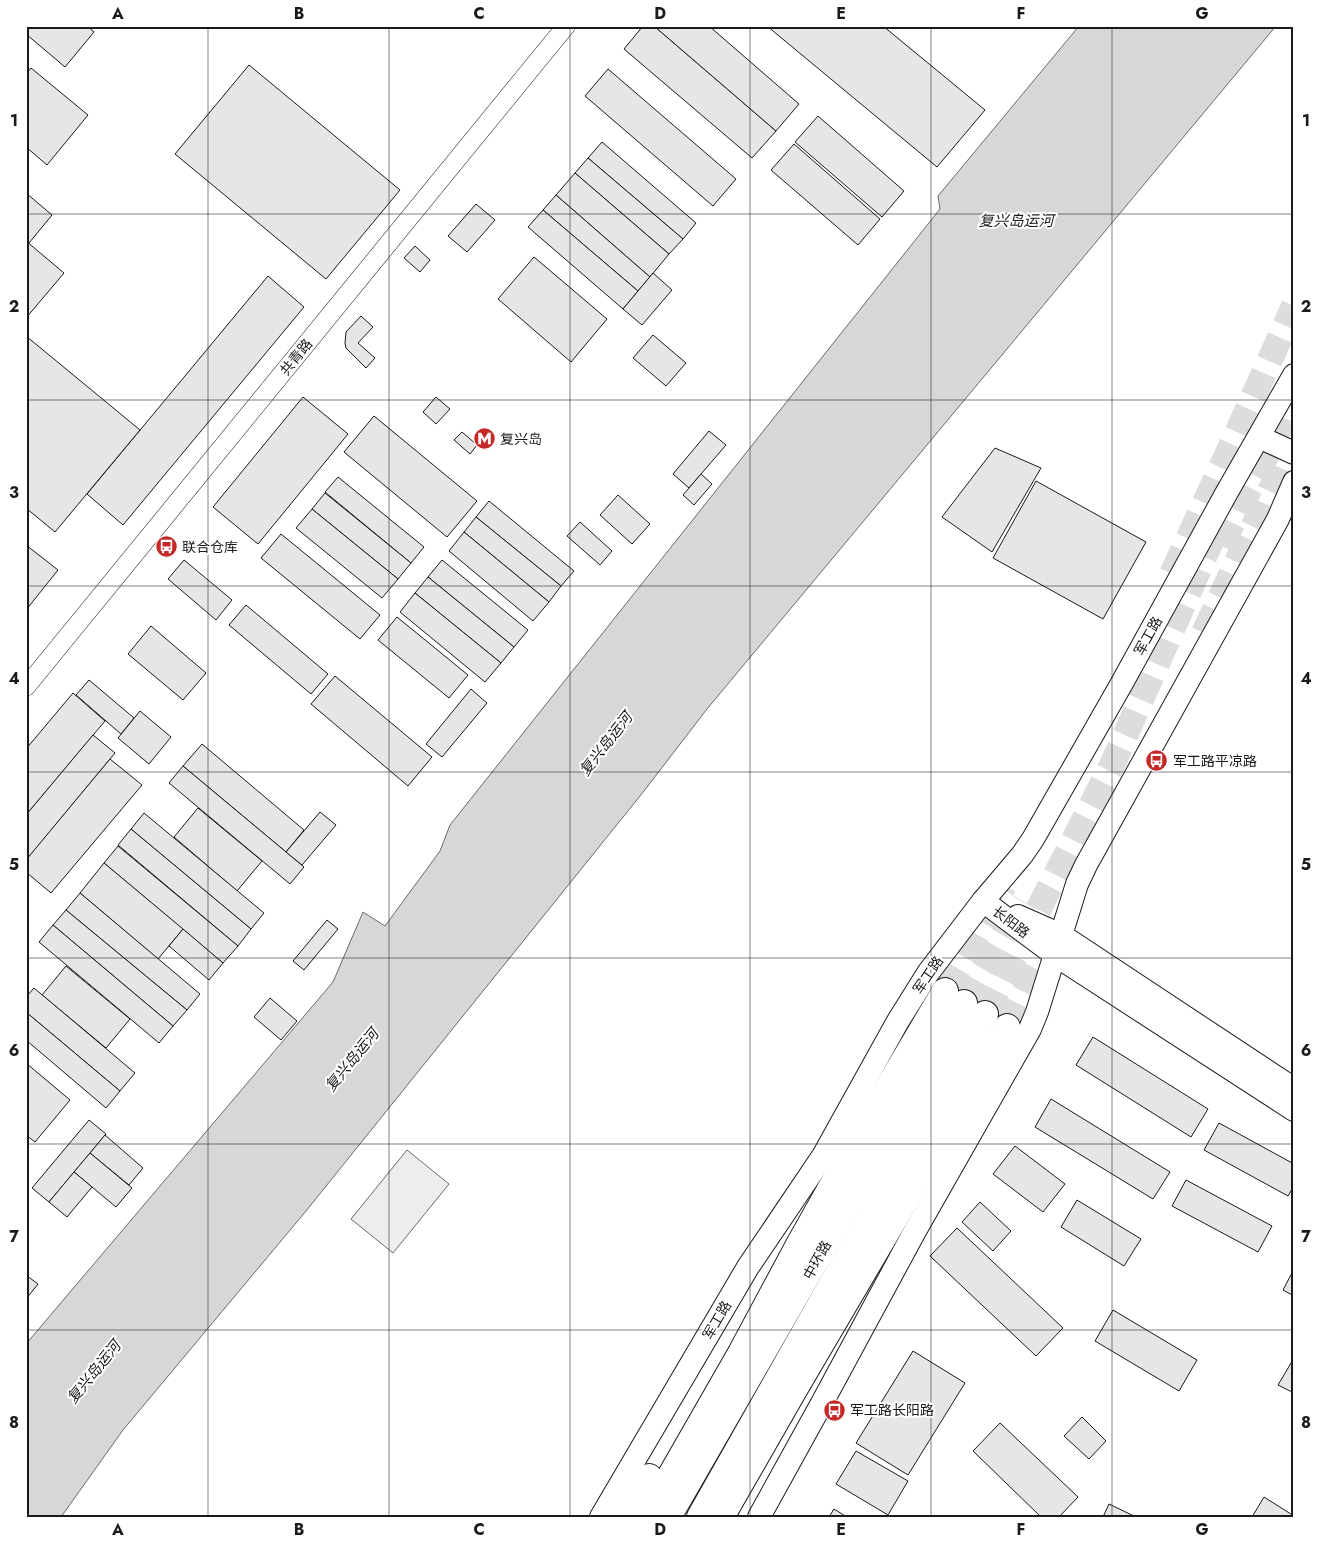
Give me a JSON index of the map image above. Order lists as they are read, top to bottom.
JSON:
{
  "streets": {
    "highway": ["中环路"],
    "main road": ["军工路", "长阳路"],
    "street": ["共青路"]
  },
  "crossings": [
    ["军工路", "长阳路"]
  ],
  "water": ["复兴岛运河"],
  "places": {
    "metro station": ["复兴岛"],
    "bus stop": ["联合仓库", "军工路平凉路", "军工路长阳路"]
  },
  "grid": {
    "columns": [
      "A",
      "B",
      "C",
      "D",
      "E",
      "F",
      "G"
    ],
    "rows": [
      "1",
      "2",
      "3",
      "4",
      "5",
      "6",
      "7",
      "8"
    ]
  }
}
